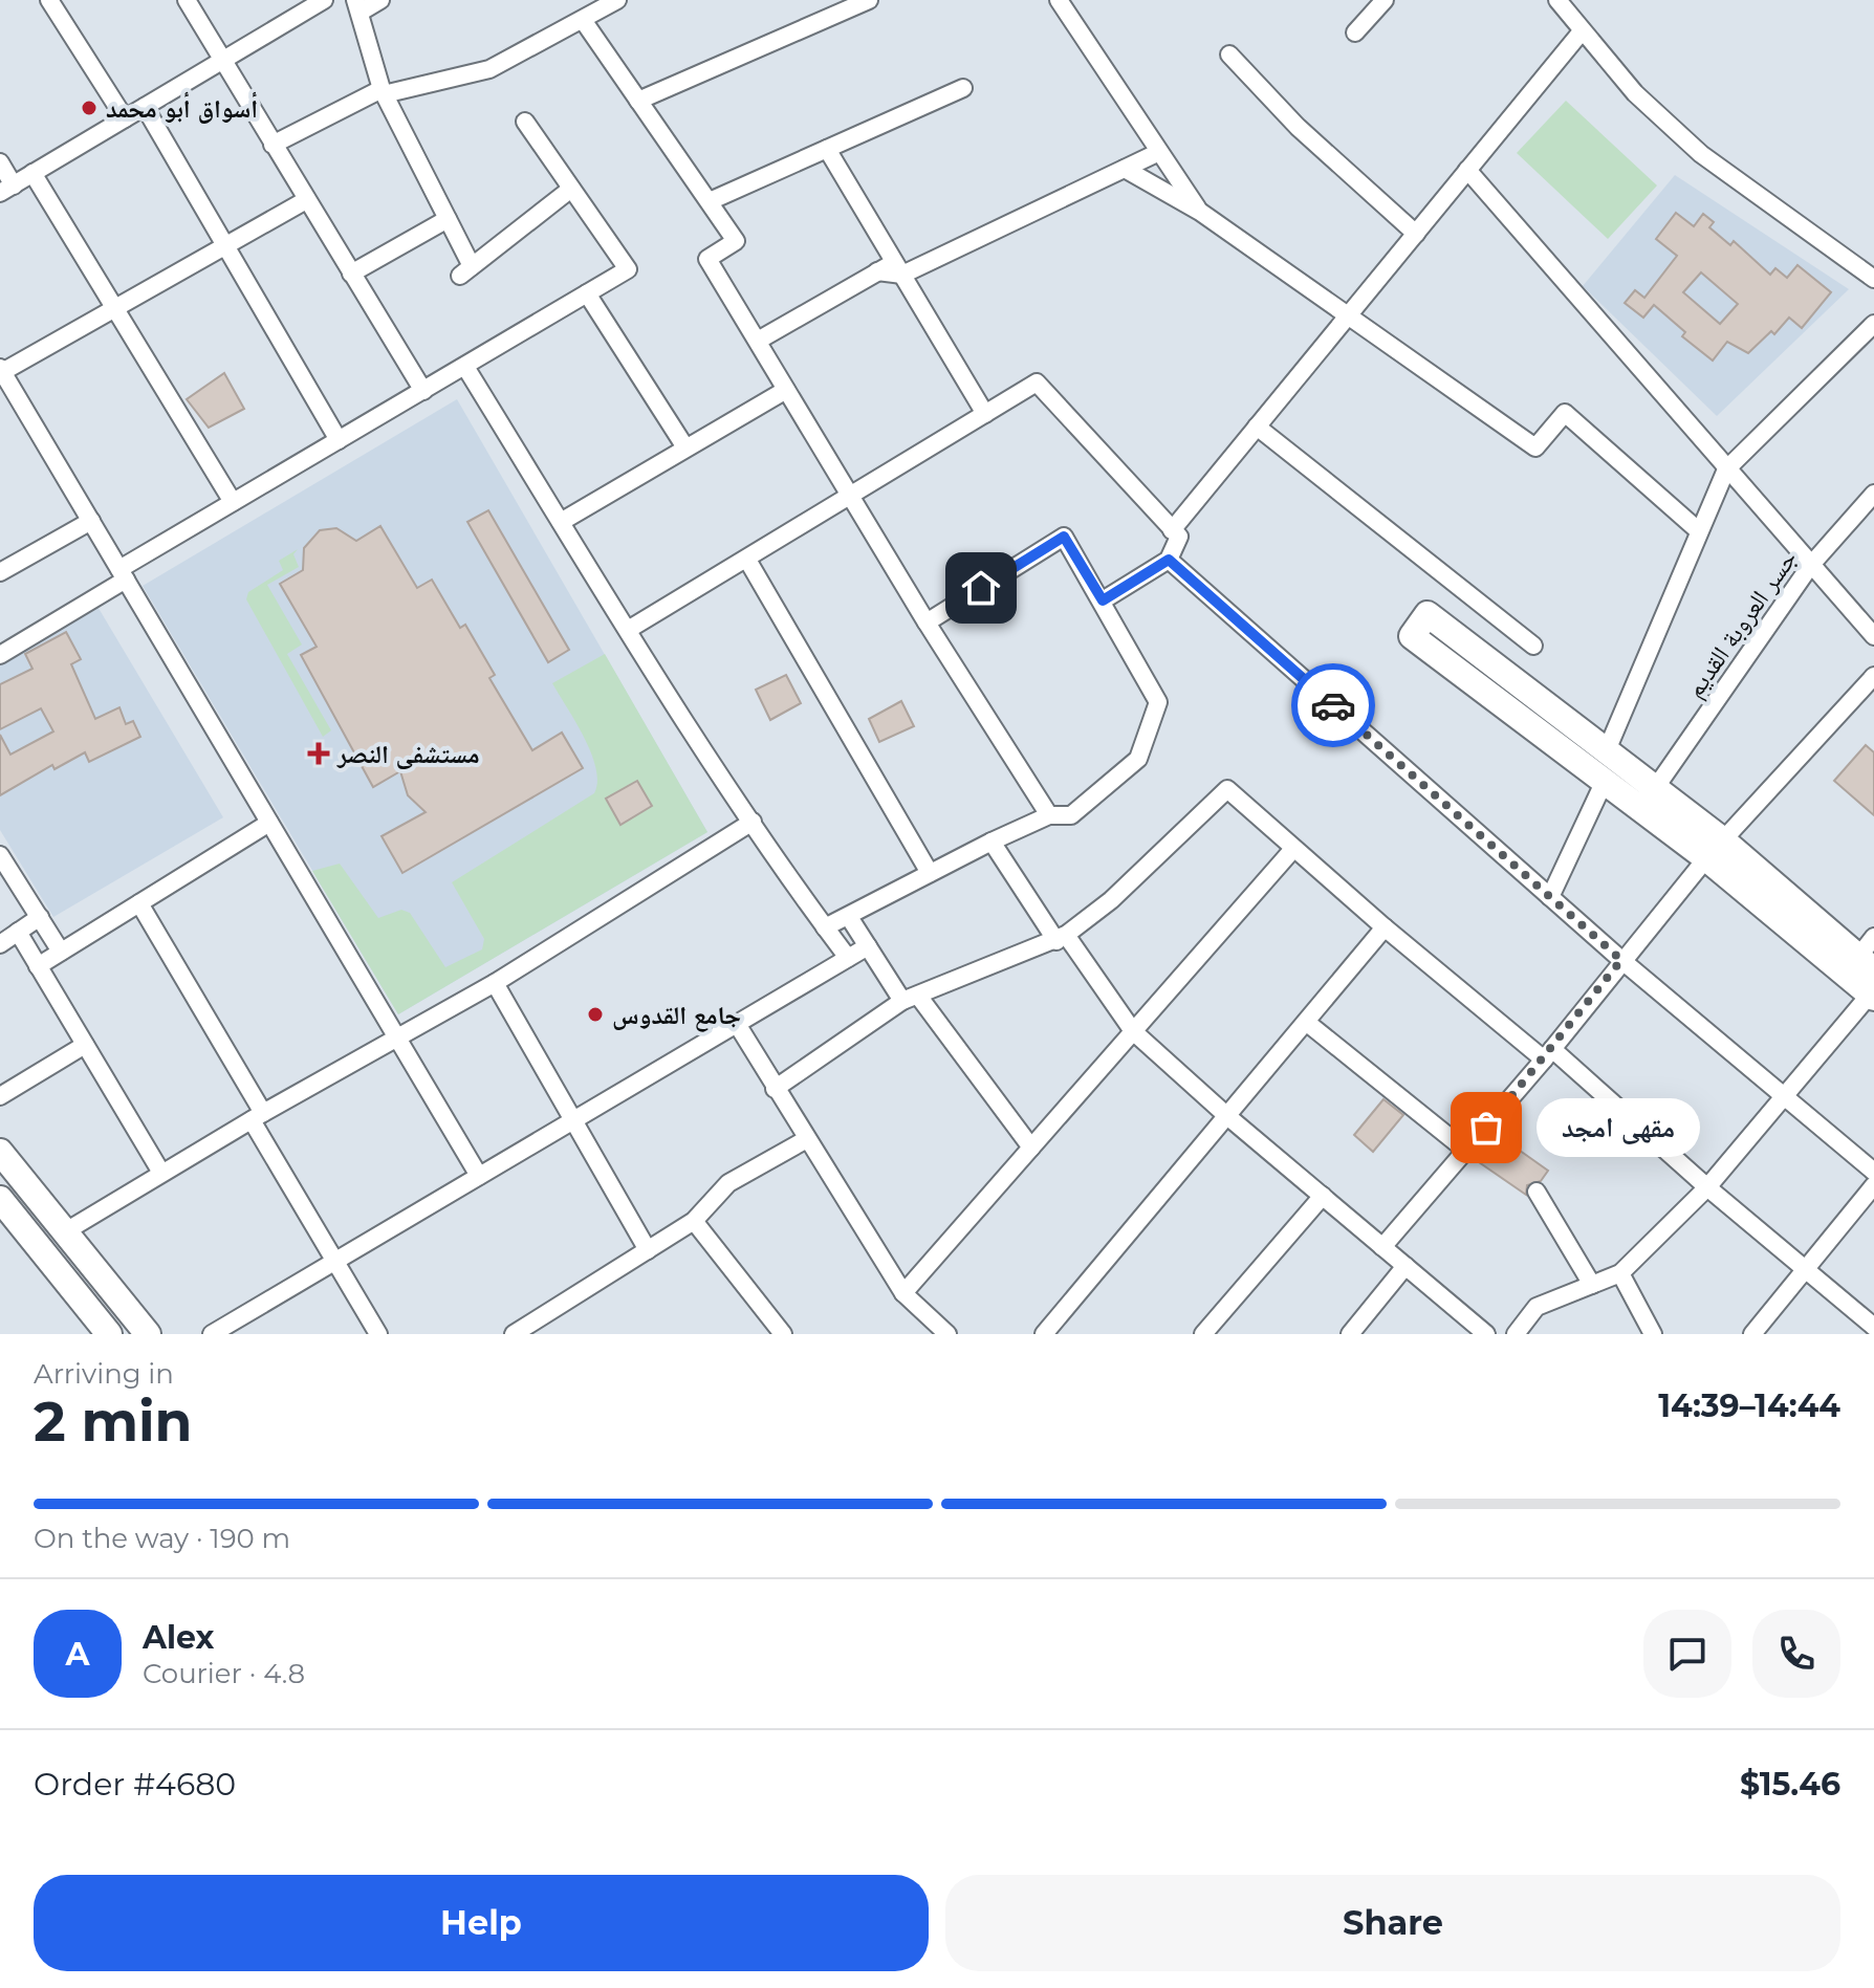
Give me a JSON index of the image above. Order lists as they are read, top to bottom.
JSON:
{
  "streets": {
    "street": ["جسر العروبة القديم"]
  },
  "places": {
    "other": ["أسواق أبو محمد", "جامع القدوس", "مقهى امجد"],
    "health": ["مستشفى النصر"]
  },
  "page": {
    "bubble": "مقهى امجد",
    "heading": ["2 min", "Arriving in", "14:39–14:44"],
    "panel": [
      "Alex",
      "Courier · 4.8",
      "Order #4680",
      "$15.46"
    ],
    "bar": "On the way · 190 m",
    "round": "A",
    "buttons": ["Help", "Share"]
  }
}
